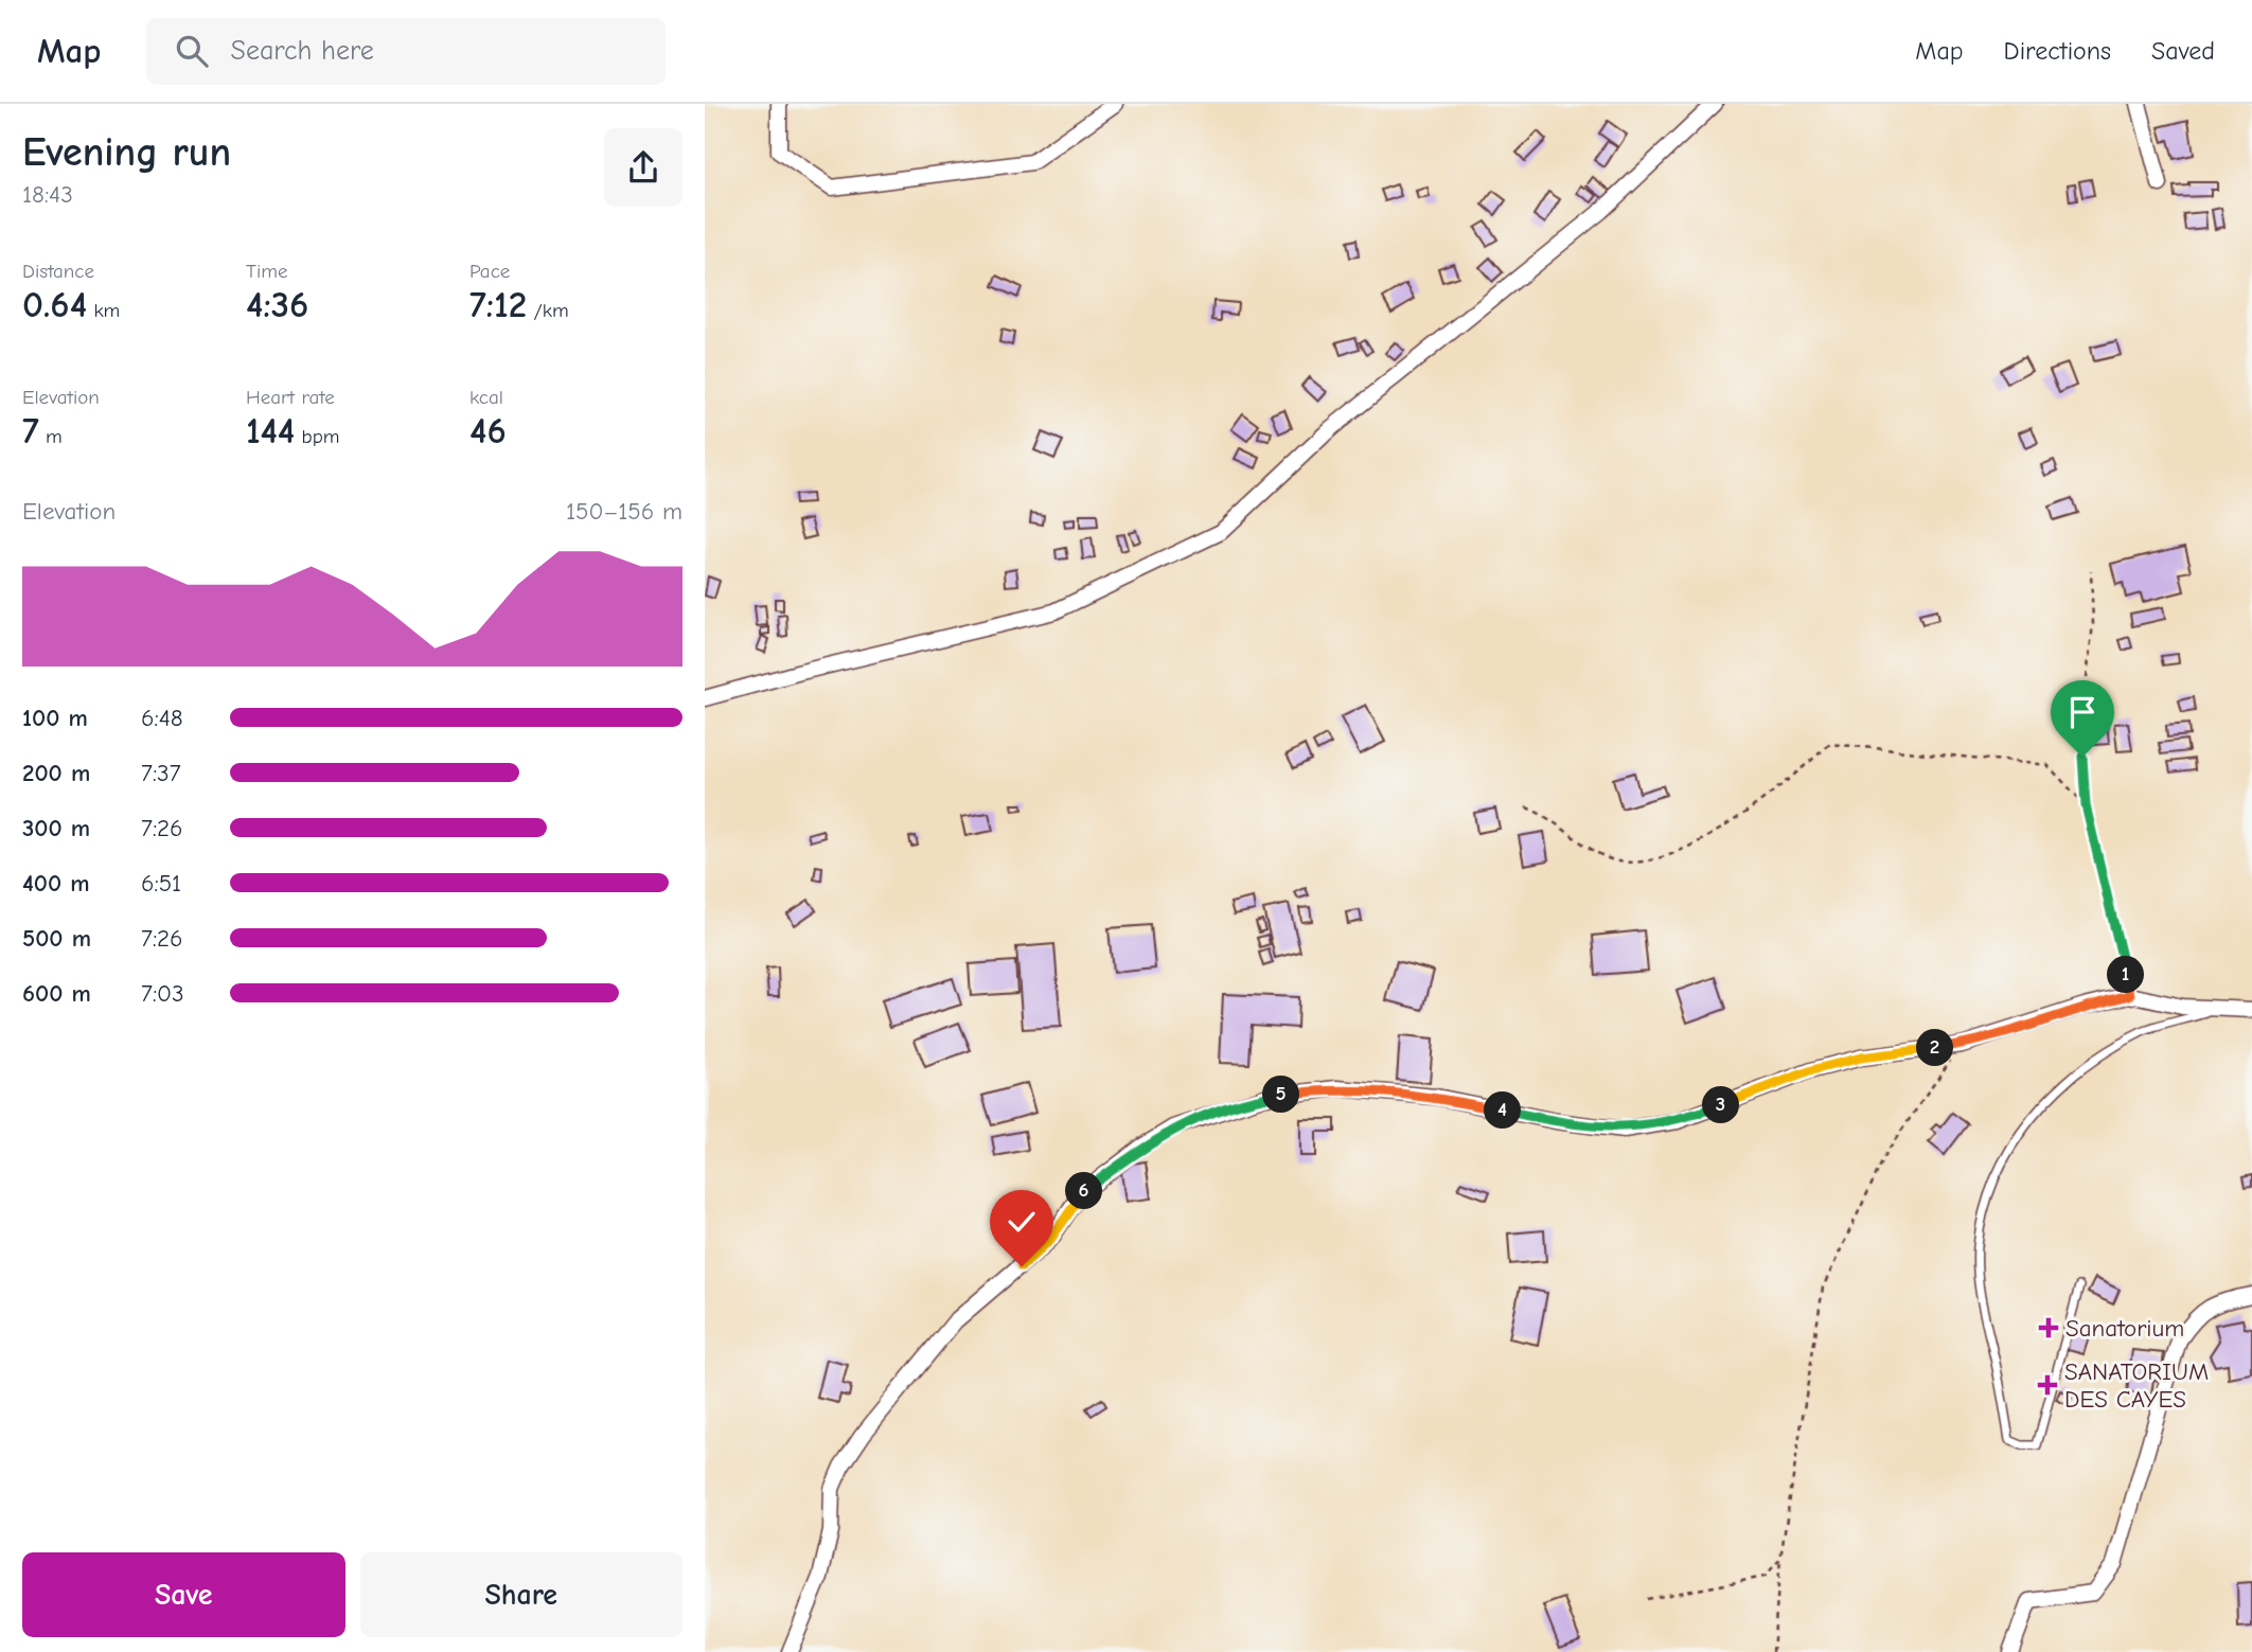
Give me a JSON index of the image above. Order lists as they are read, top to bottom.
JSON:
{
  "places": {
    "health": ["Sanatorium", "SANATORIUM DES CAYES"]
  },
  "page": {
    "header": "Map",
    "search": "Search here",
    "nav": ["Map", "Directions", "Saved"],
    "heading": ["Evening run", "18:43"],
    "stats": [
      ["Distance", "0.64 km"],
      ["Time", "4:36"],
      ["Pace", "7:12 /km"],
      ["Elevation", "7 m"],
      ["Heart rate", "144 bpm"],
      ["kcal", "46"]
    ],
    "chart": ["Elevation", "150–156 m"],
    "list": [
      {
        "name": "100 m",
        "note": "6:48"
      },
      {
        "name": "200 m",
        "note": "7:37"
      },
      {
        "name": "300 m",
        "note": "7:26"
      },
      {
        "name": "400 m",
        "note": "6:51"
      },
      {
        "name": "500 m",
        "note": "7:26"
      },
      {
        "name": "600 m",
        "note": "7:03"
      }
    ],
    "pins": [
      "1",
      "2",
      "5",
      "3",
      "4",
      "6"
    ],
    "buttons": ["Save", "Share"]
  }
}
